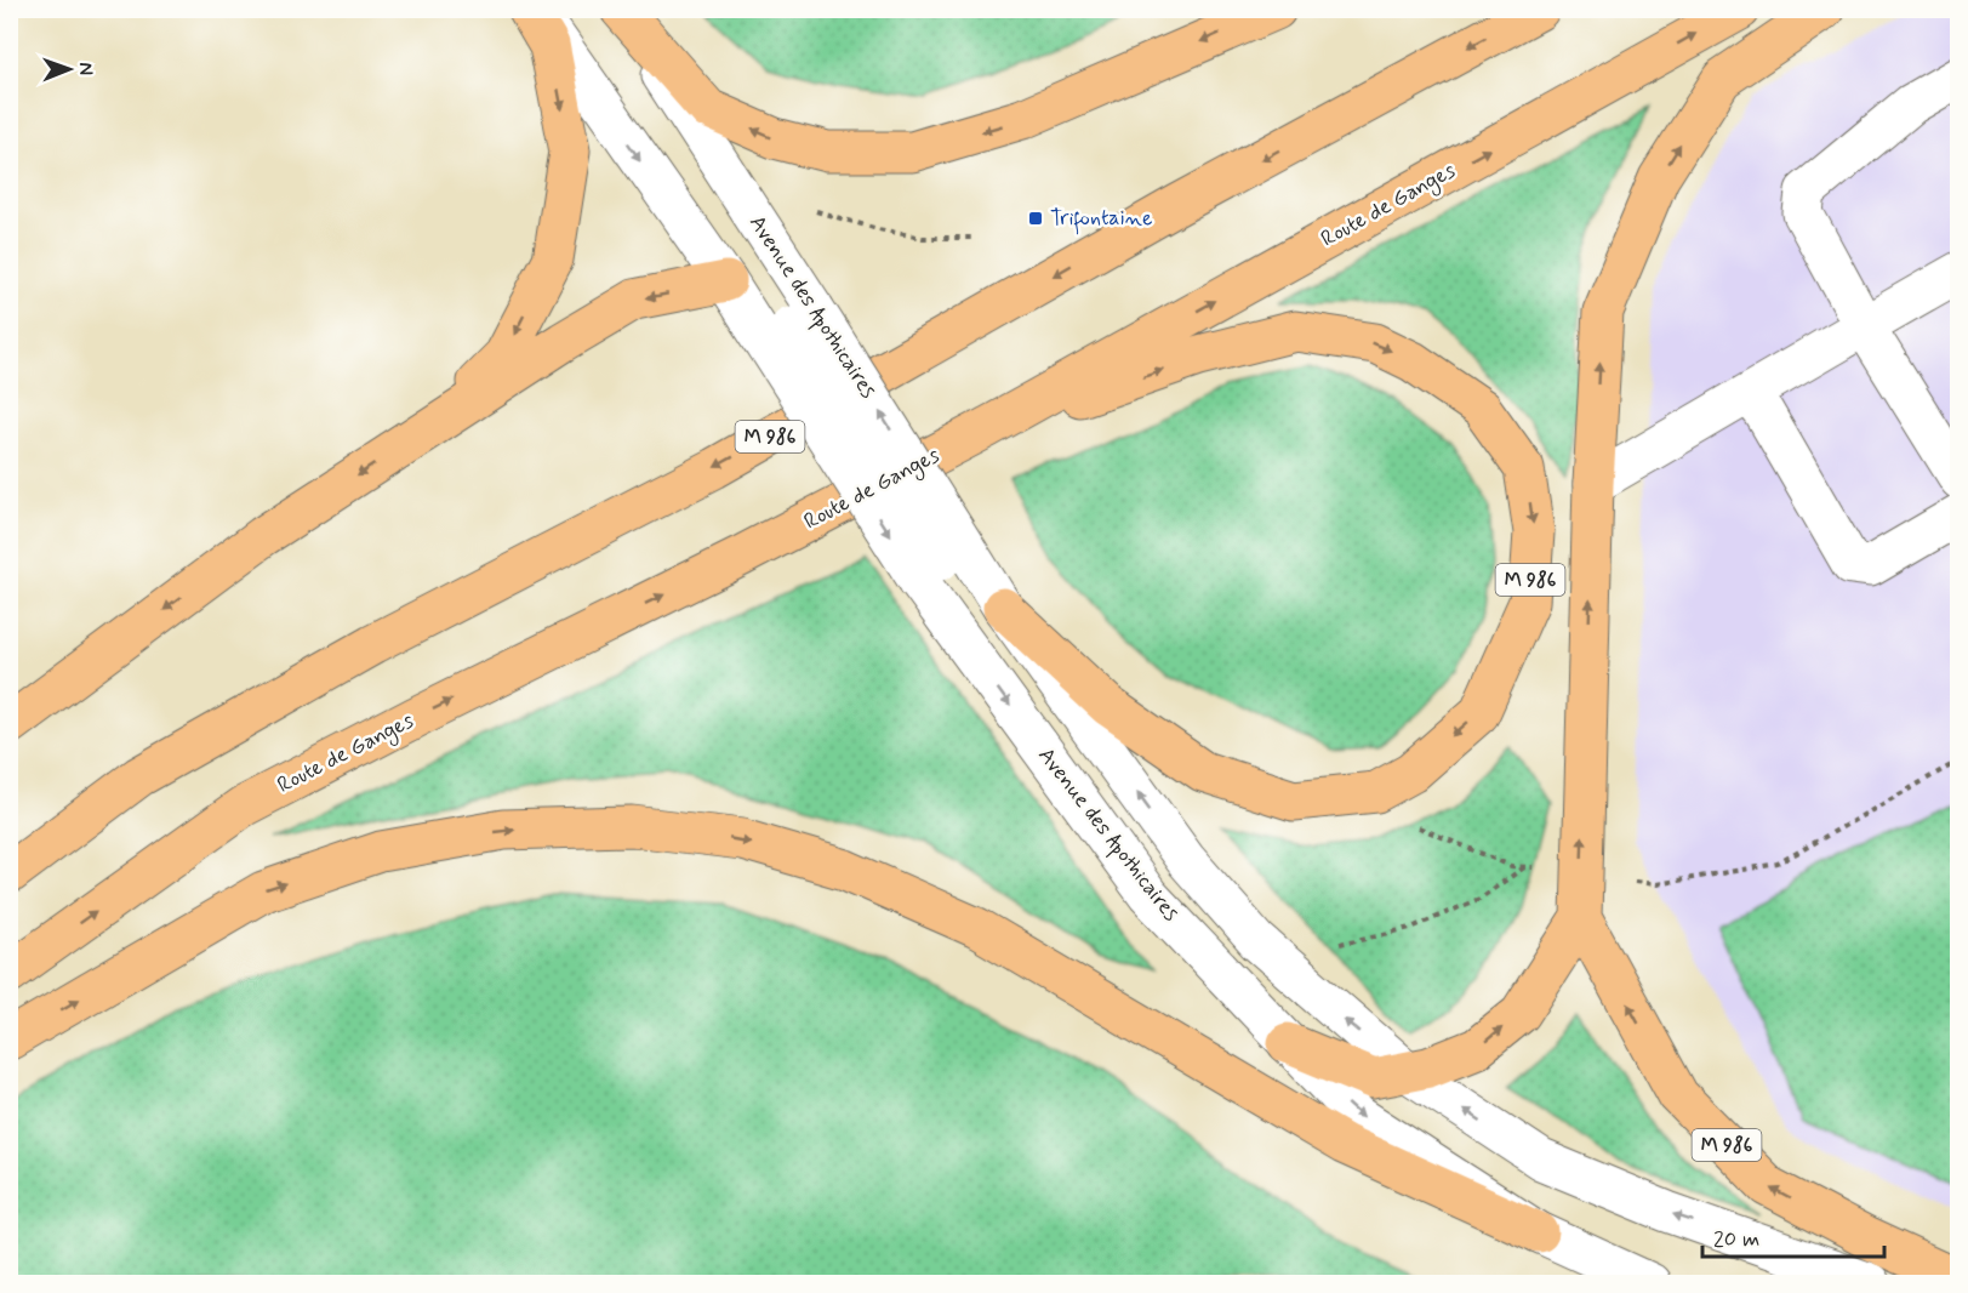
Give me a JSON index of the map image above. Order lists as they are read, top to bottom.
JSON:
{
  "streets": {
    "main road": ["Route de Ganges", "M 986"],
    "street": ["Avenue des Apothicaires"]
  },
  "crossings": [
    ["Route de Ganges", "M 986"],
    ["Avenue des Apothicaires", "M 986"]
  ],
  "places": {
    "transit": ["Trifontaine"]
  },
  "scale_bar": "20 m",
  "north": "right"
}
